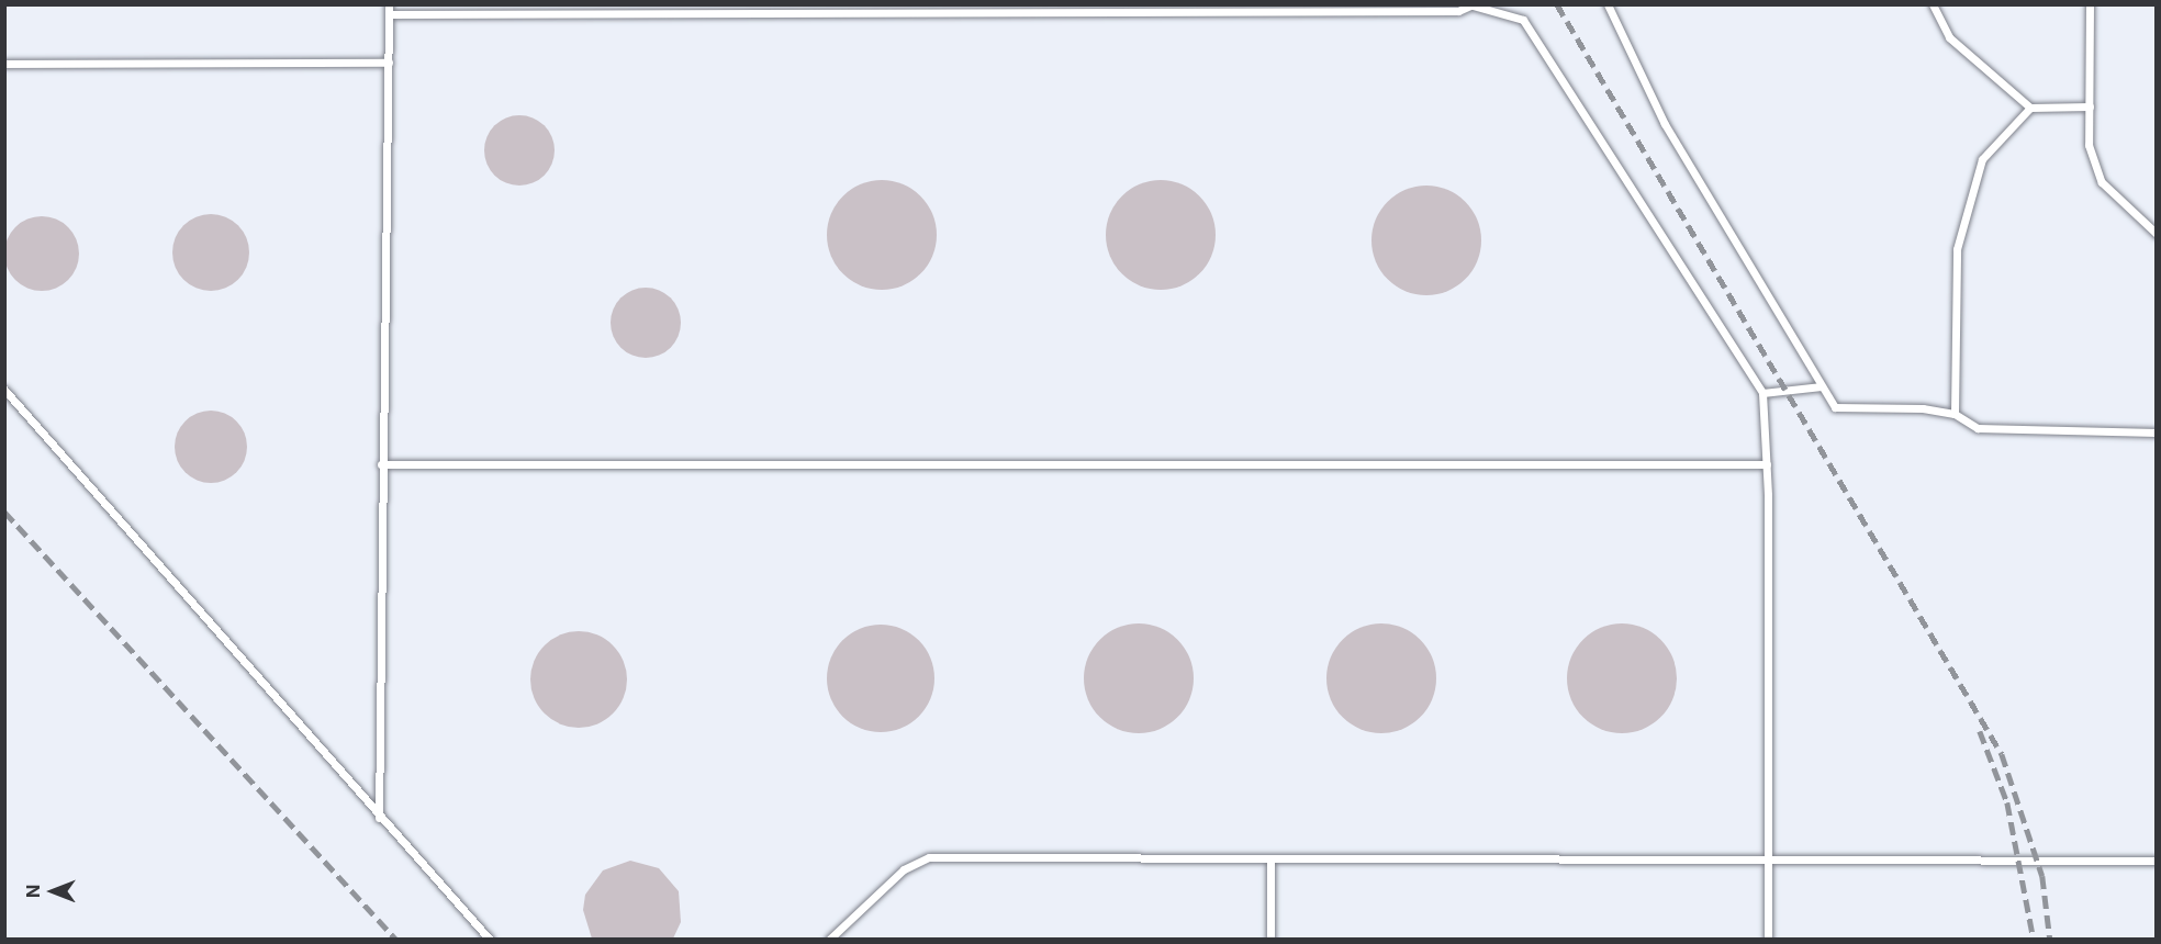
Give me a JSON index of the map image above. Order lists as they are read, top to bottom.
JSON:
{
  "north": "left"
}
